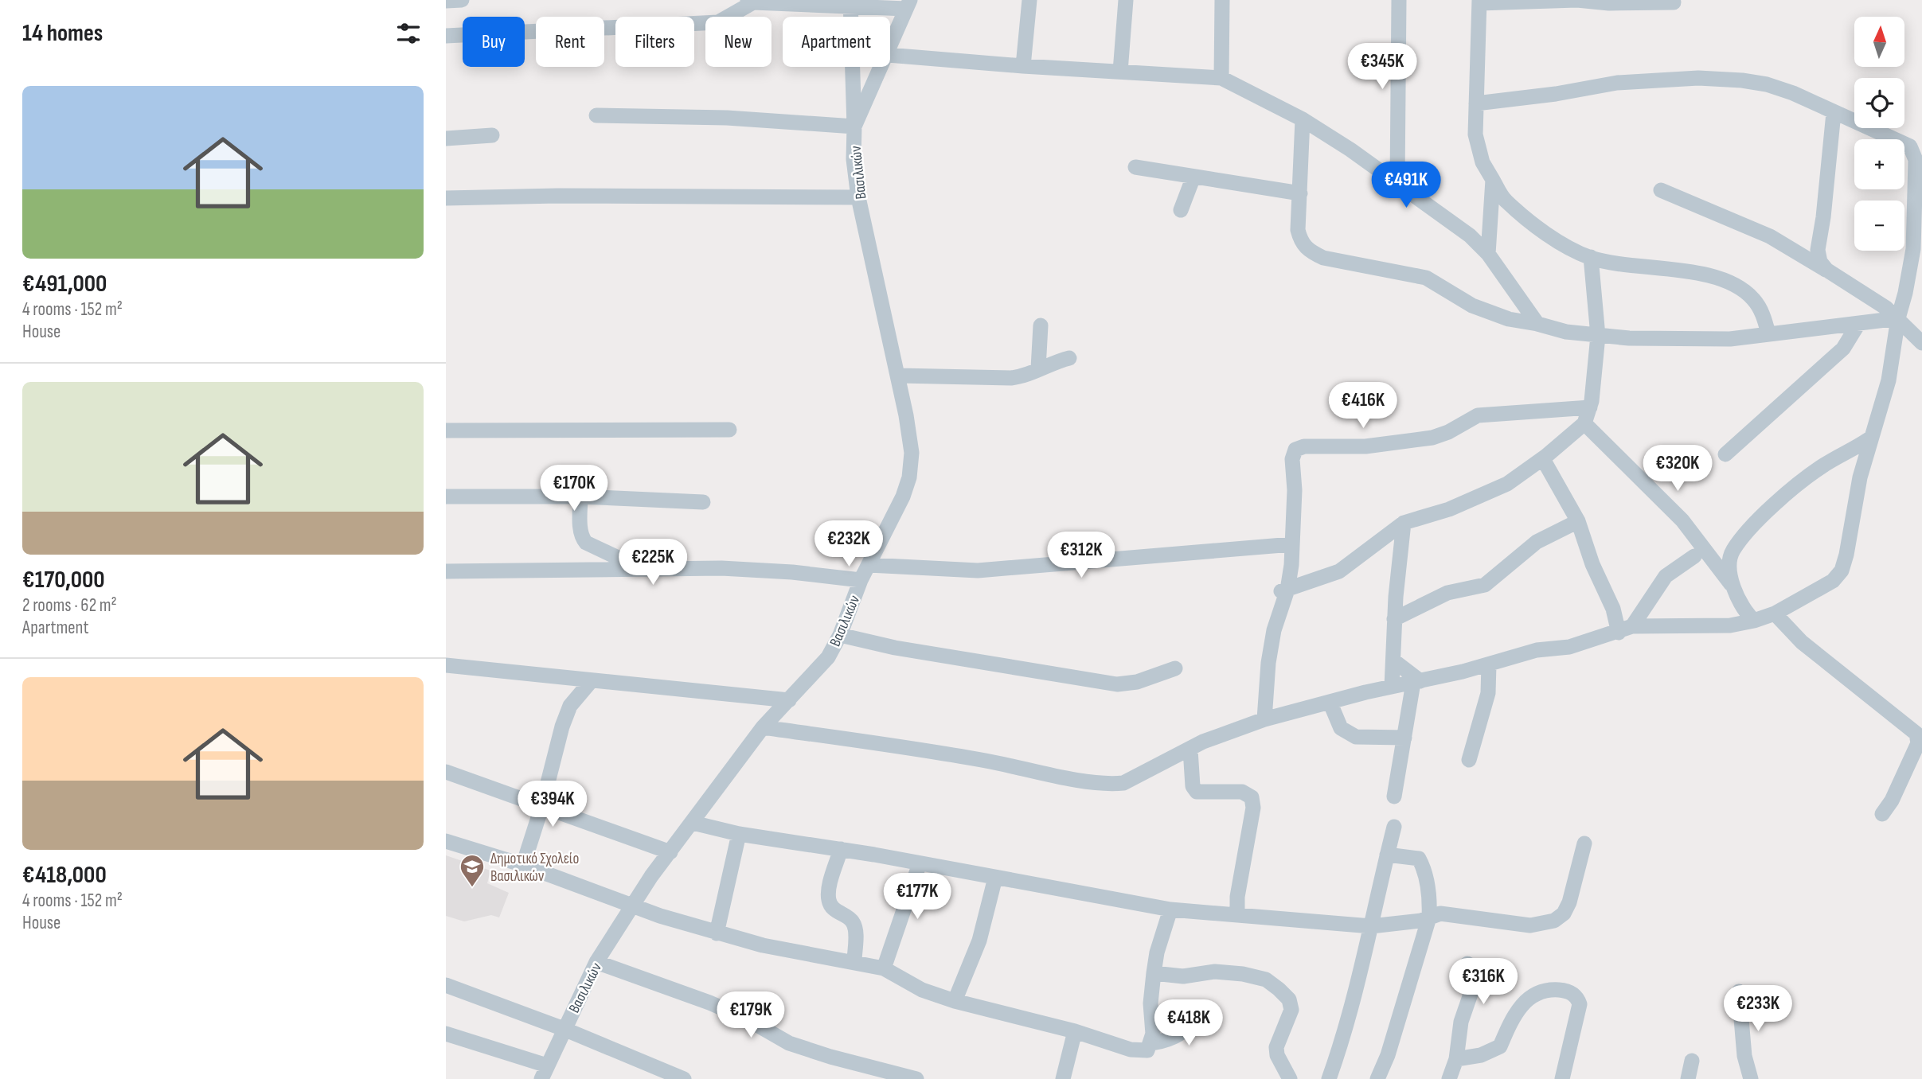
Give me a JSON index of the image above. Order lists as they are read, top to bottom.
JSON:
{
  "streets": {
    "street": ["Βασιλικών"]
  },
  "places": {
    "school or university": ["Δημοτικό Σχολείο Βασιλικών"]
  },
  "north": "top",
  "page": {
    "heading": "14 homes",
    "map_buttons": ["+", "−"],
    "chip": [
      "Buy",
      "Rent",
      "Filters",
      "New",
      "Apartment"
    ],
    "price": [
      "€345K",
      "€491K",
      "€416K",
      "€320K",
      "€170K",
      "€232K",
      "€312K",
      "€225K",
      "€394K",
      "€177K",
      "€316K",
      "€233K",
      "€179K",
      "€418K"
    ],
    "list": [
      {
        "name": "€491,000",
        "note": "4 rooms · 152 m² · House"
      },
      {
        "name": "€170,000",
        "note": "2 rooms · 62 m² · Apartment"
      },
      {
        "name": "€418,000",
        "note": "4 rooms · 152 m² · House"
      }
    ]
  }
}
